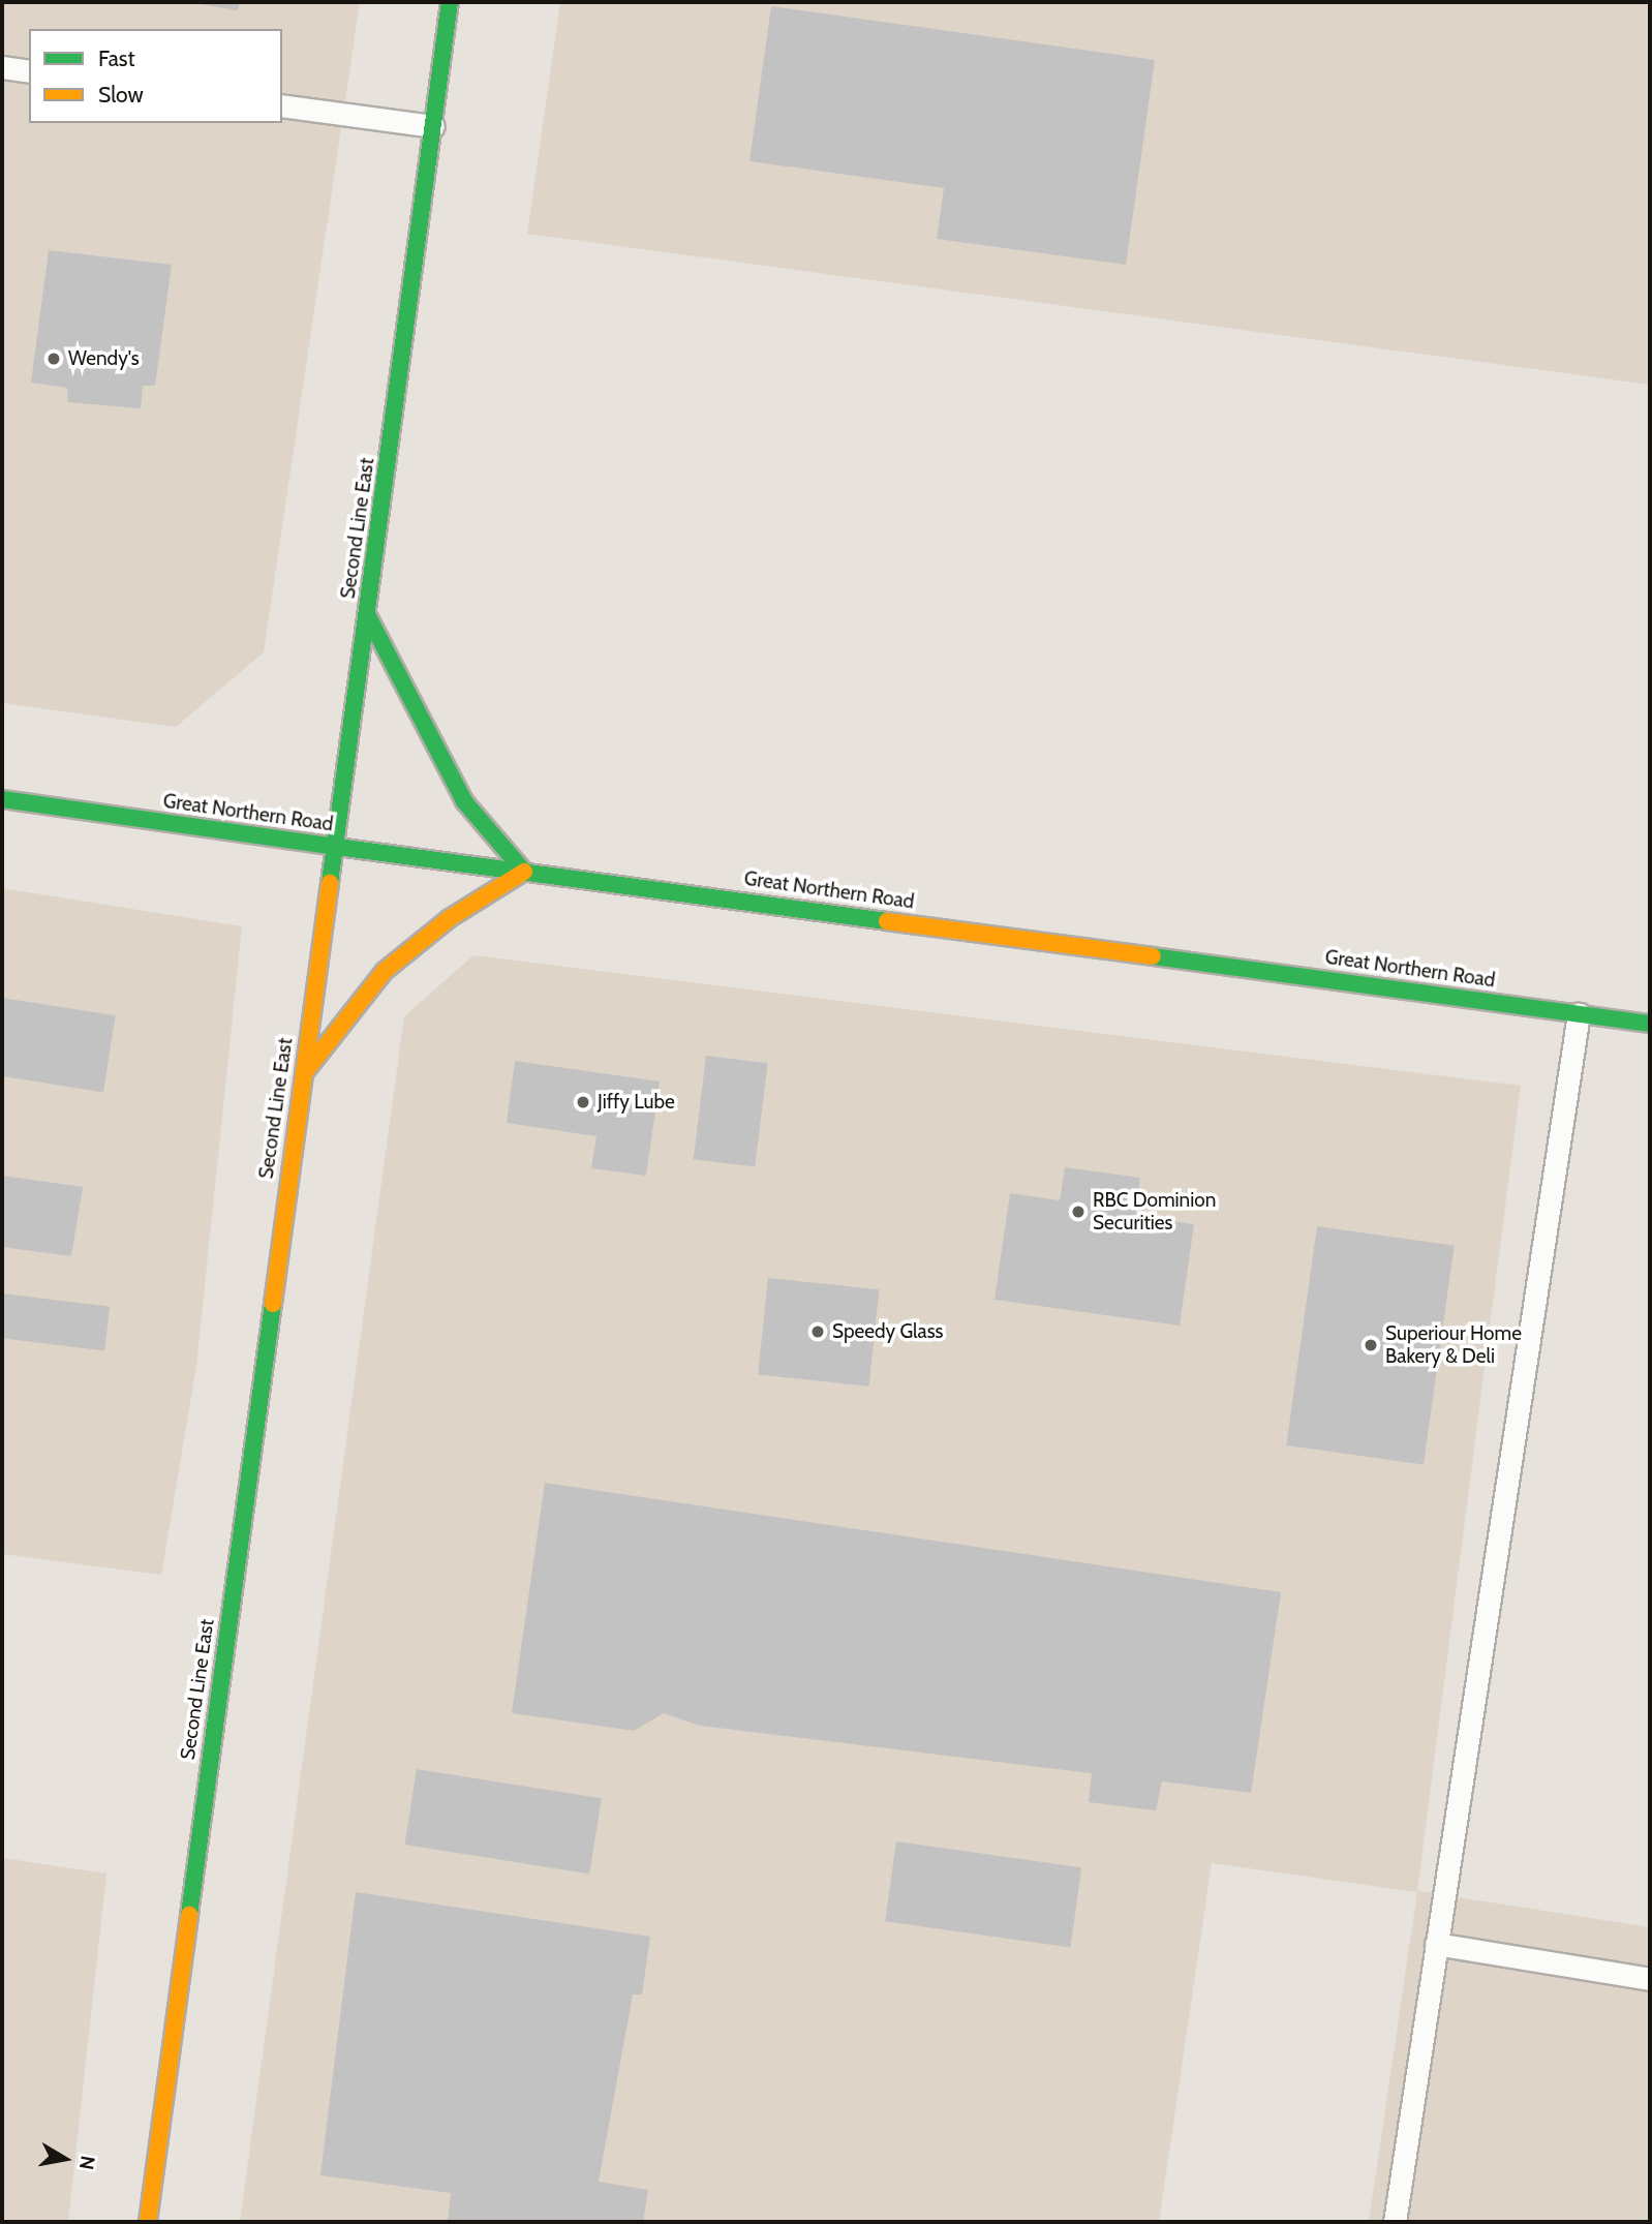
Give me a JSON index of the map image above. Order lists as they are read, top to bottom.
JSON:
{
  "streets": {
    "main road": ["Second Line East", "Great Northern Road"]
  },
  "crossings": [
    ["Second Line East", "Great Northern Road"]
  ],
  "places": [
    "Wendy's",
    "Jiffy Lube",
    "RBC Dominion Securities",
    "Speedy Glass",
    "Superiour Home Bakery & Deli"
  ],
  "legend": ["Fast", "Slow"],
  "north": "right"
}
